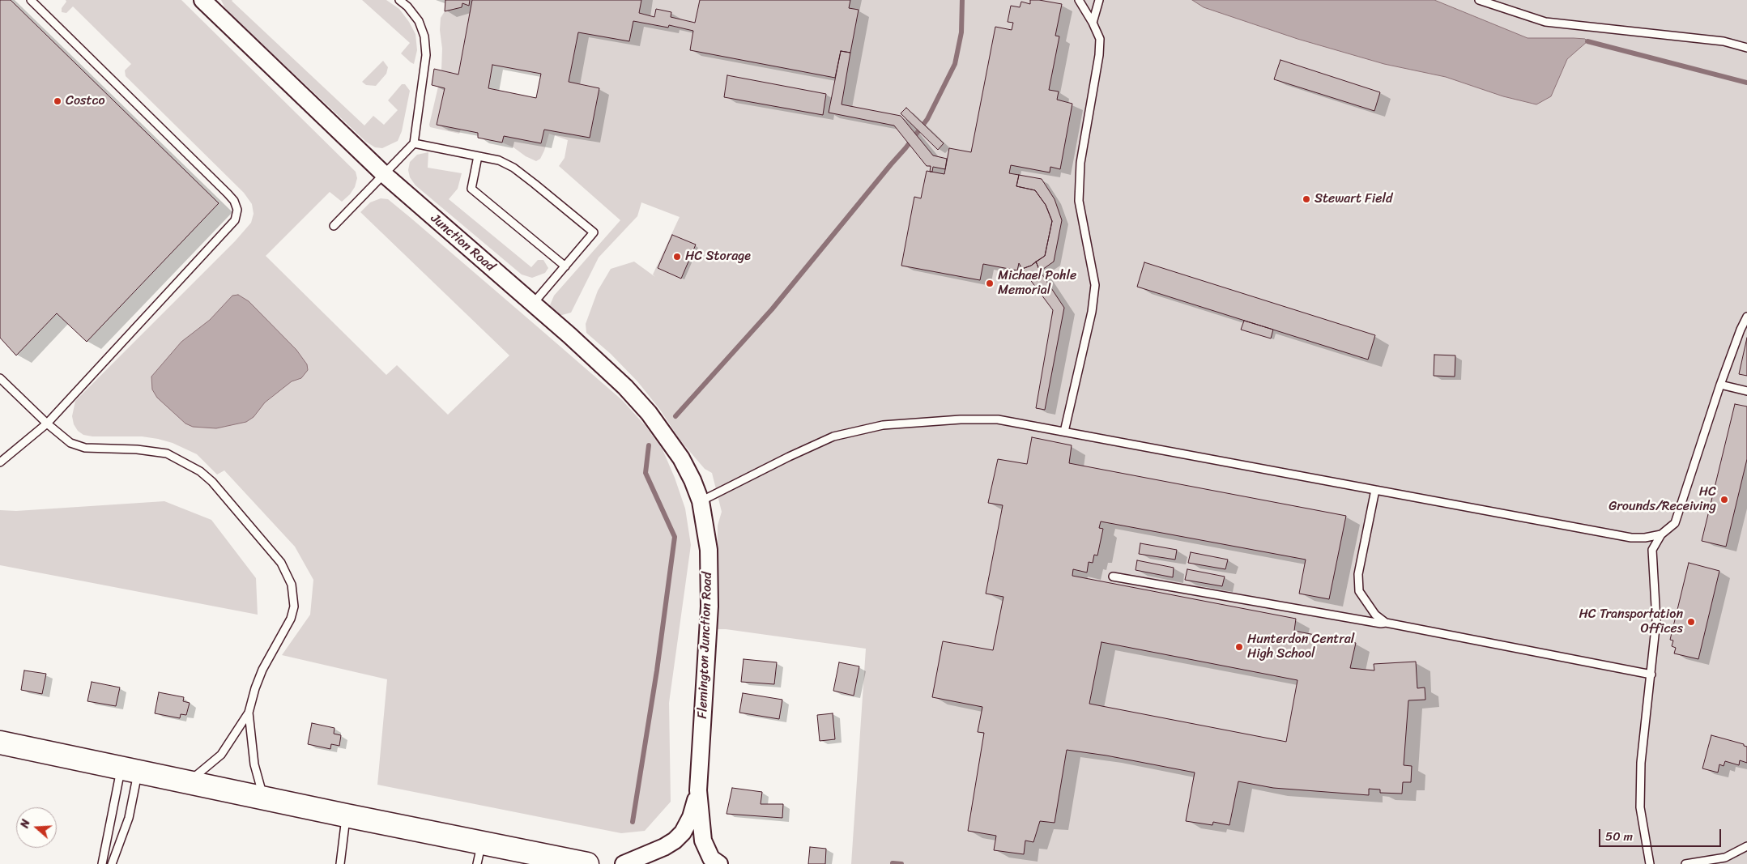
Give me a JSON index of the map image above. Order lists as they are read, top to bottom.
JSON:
{
  "streets": {
    "street": ["Junction Road", "Flemington Junction Road"]
  },
  "crossings": [
    ["Junction Road", "Flemington Junction Road"]
  ],
  "places": [
    "Costco",
    "Stewart Field",
    "HC Storage",
    "Michael Pohle Memorial",
    "HC Grounds/Receiving",
    "HC Transportation Offices",
    "Hunterdon Central High School"
  ],
  "scale_bar": "50 m",
  "north": "left"
}
